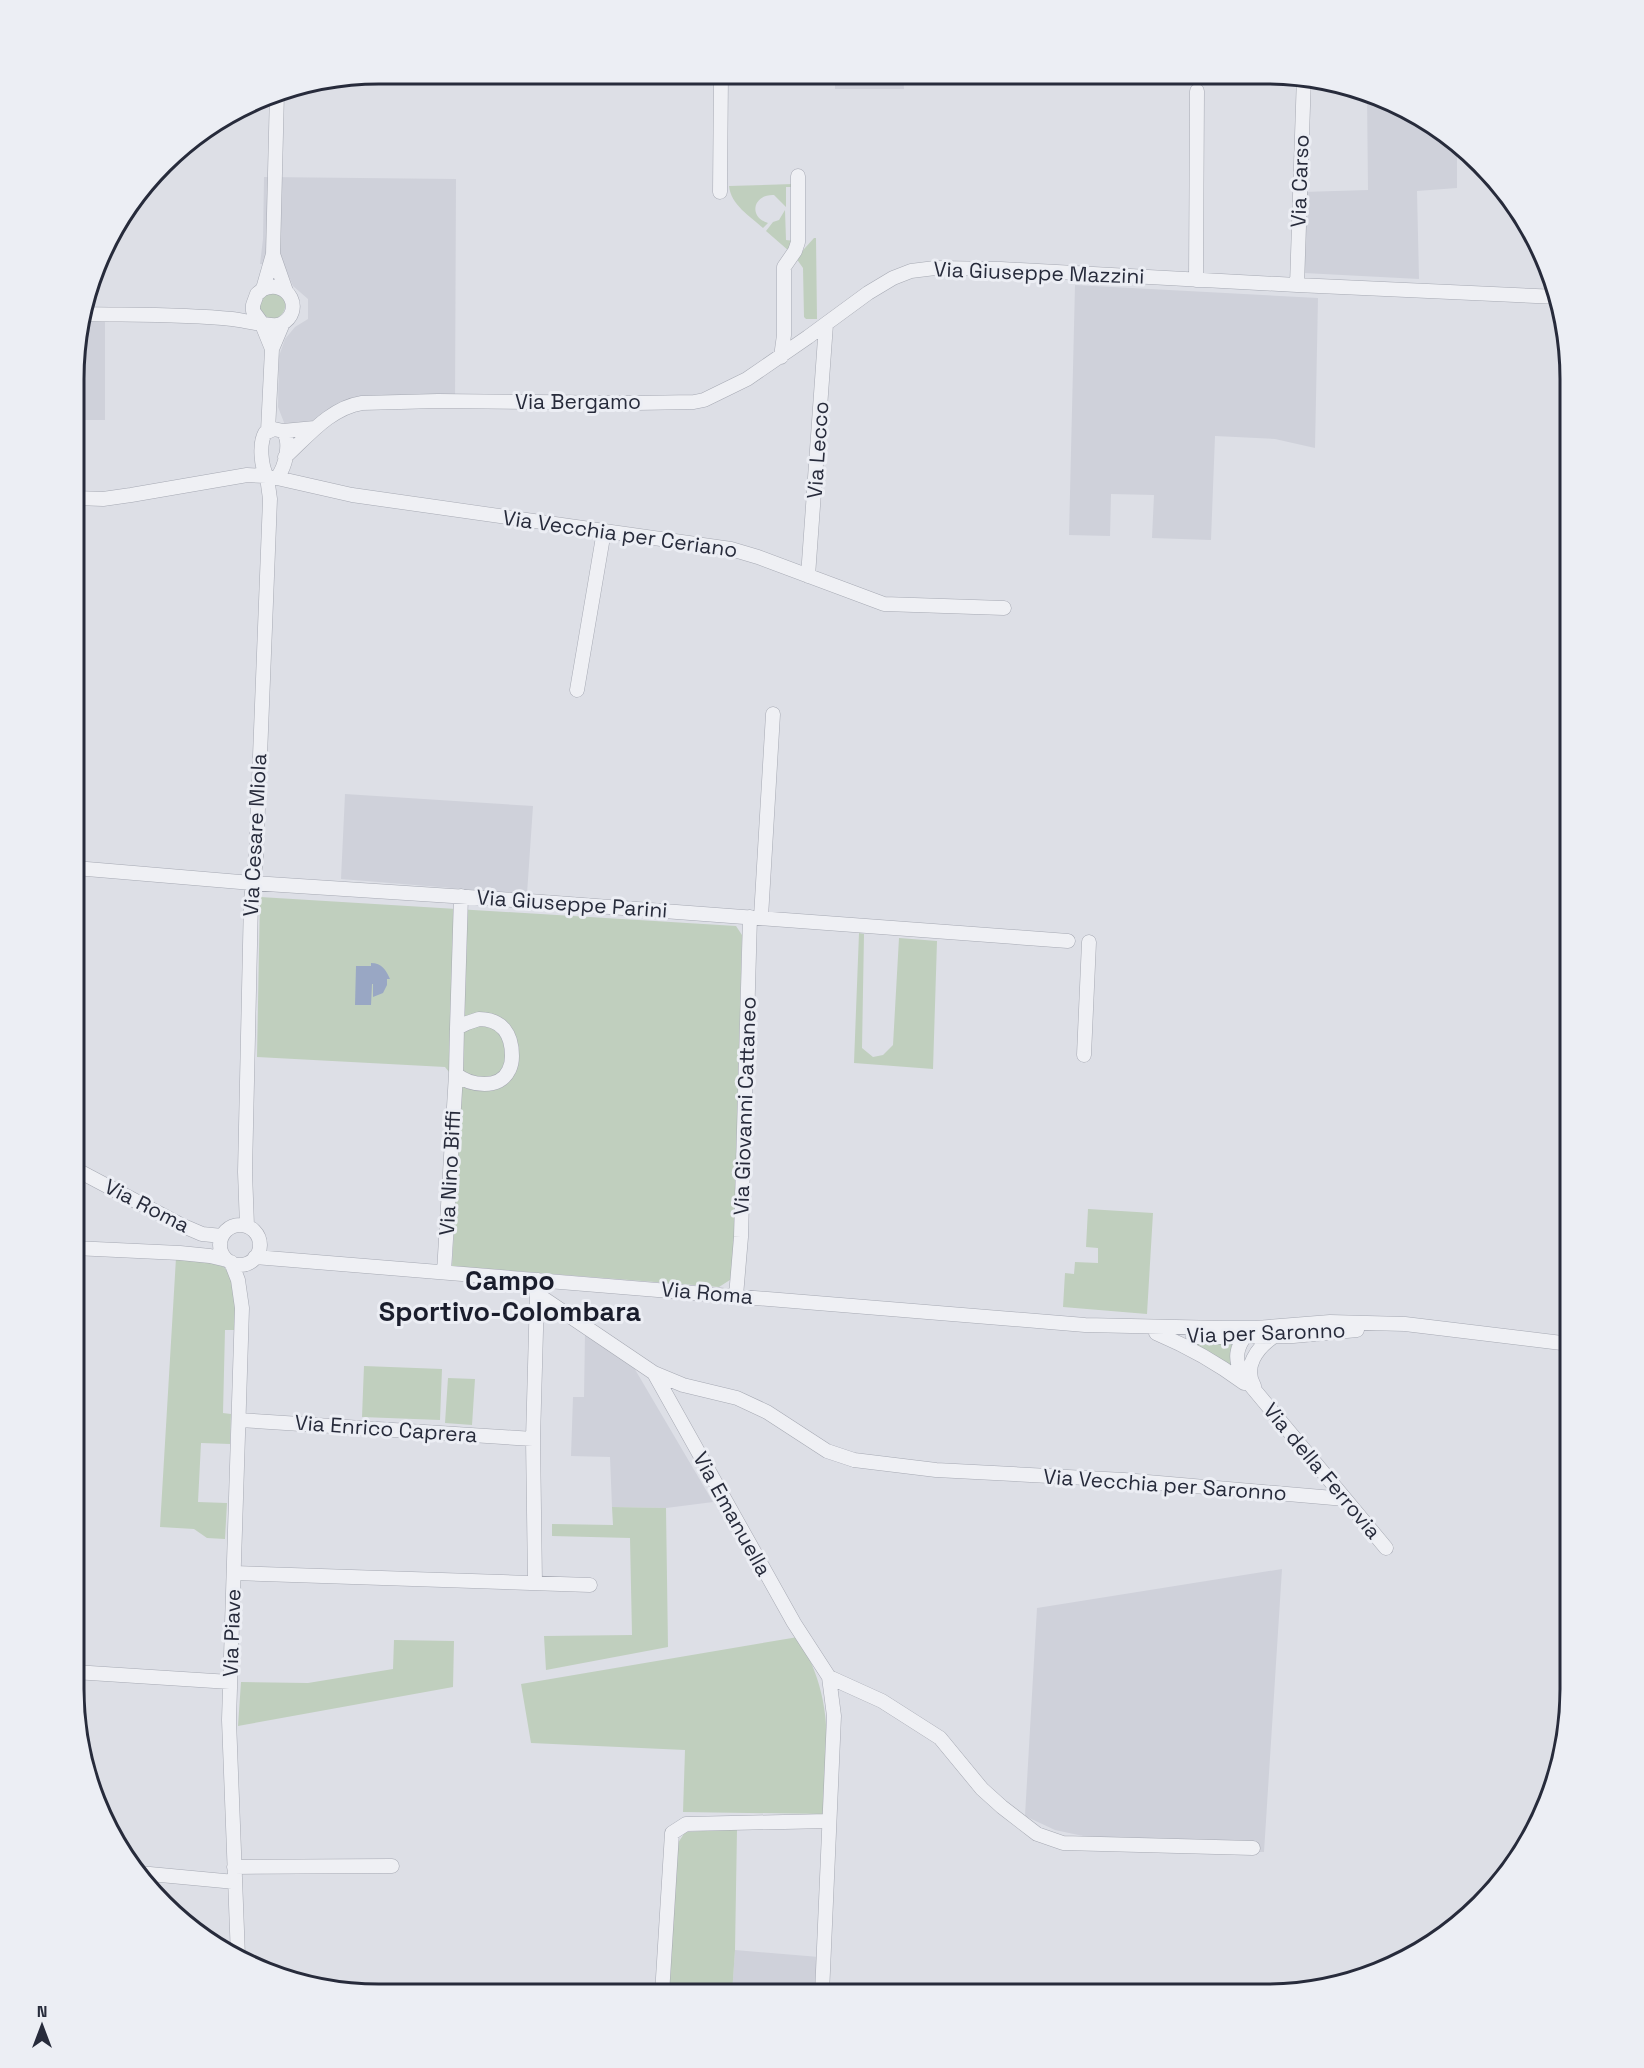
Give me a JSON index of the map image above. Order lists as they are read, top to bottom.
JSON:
{
  "streets": {
    "street": [
      "Via Carso",
      "Via Giuseppe Mazzini",
      "Via Bergamo",
      "Via Lecco",
      "Via Vecchia per Ceriano",
      "Via Cesare Miola",
      "Via Giuseppe Parini",
      "Via Giovanni Cattaneo",
      "Via Nino Biffi",
      "Via Roma",
      "Via per Saronno",
      "Via Enrico Caprera",
      "Via della Ferrovia",
      "Via Vecchia per Saronno",
      "Via Emanuella",
      "Via Piave"
    ]
  },
  "crossings": [
    ["Via Carso", "Via Giuseppe Mazzini"],
    ["Via Giuseppe Mazzini", "Via Bergamo"],
    ["Via Giuseppe Mazzini", "Via Lecco"],
    ["Via Bergamo", "Via Lecco"],
    ["Via Bergamo", "Via Vecchia per Ceriano"],
    ["Via Bergamo", "Via Cesare Miola"],
    ["Via Lecco", "Via Vecchia per Ceriano"],
    ["Via Vecchia per Ceriano", "Via Cesare Miola"],
    ["Via Cesare Miola", "Via Giuseppe Parini"],
    ["Via Cesare Miola", "Via Roma"],
    ["Via Cesare Miola", "Via Piave"],
    ["Via Giuseppe Parini", "Via Giovanni Cattaneo"],
    ["Via Giuseppe Parini", "Via Nino Biffi"],
    ["Via Giovanni Cattaneo", "Via Roma"],
    ["Via Nino Biffi", "Via Roma"],
    ["Via Roma", "Via per Saronno"],
    ["Via Roma", "Via Vecchia per Saronno"],
    ["Via Roma", "Via Piave"],
    ["Via per Saronno", "Via della Ferrovia"],
    ["Via Enrico Caprera", "Via Piave"],
    ["Via della Ferrovia", "Via Vecchia per Saronno"],
    ["Via Vecchia per Saronno", "Via Emanuella"]
  ],
  "districts": ["Campo Sportivo-Colombara"],
  "north": "top"
}
